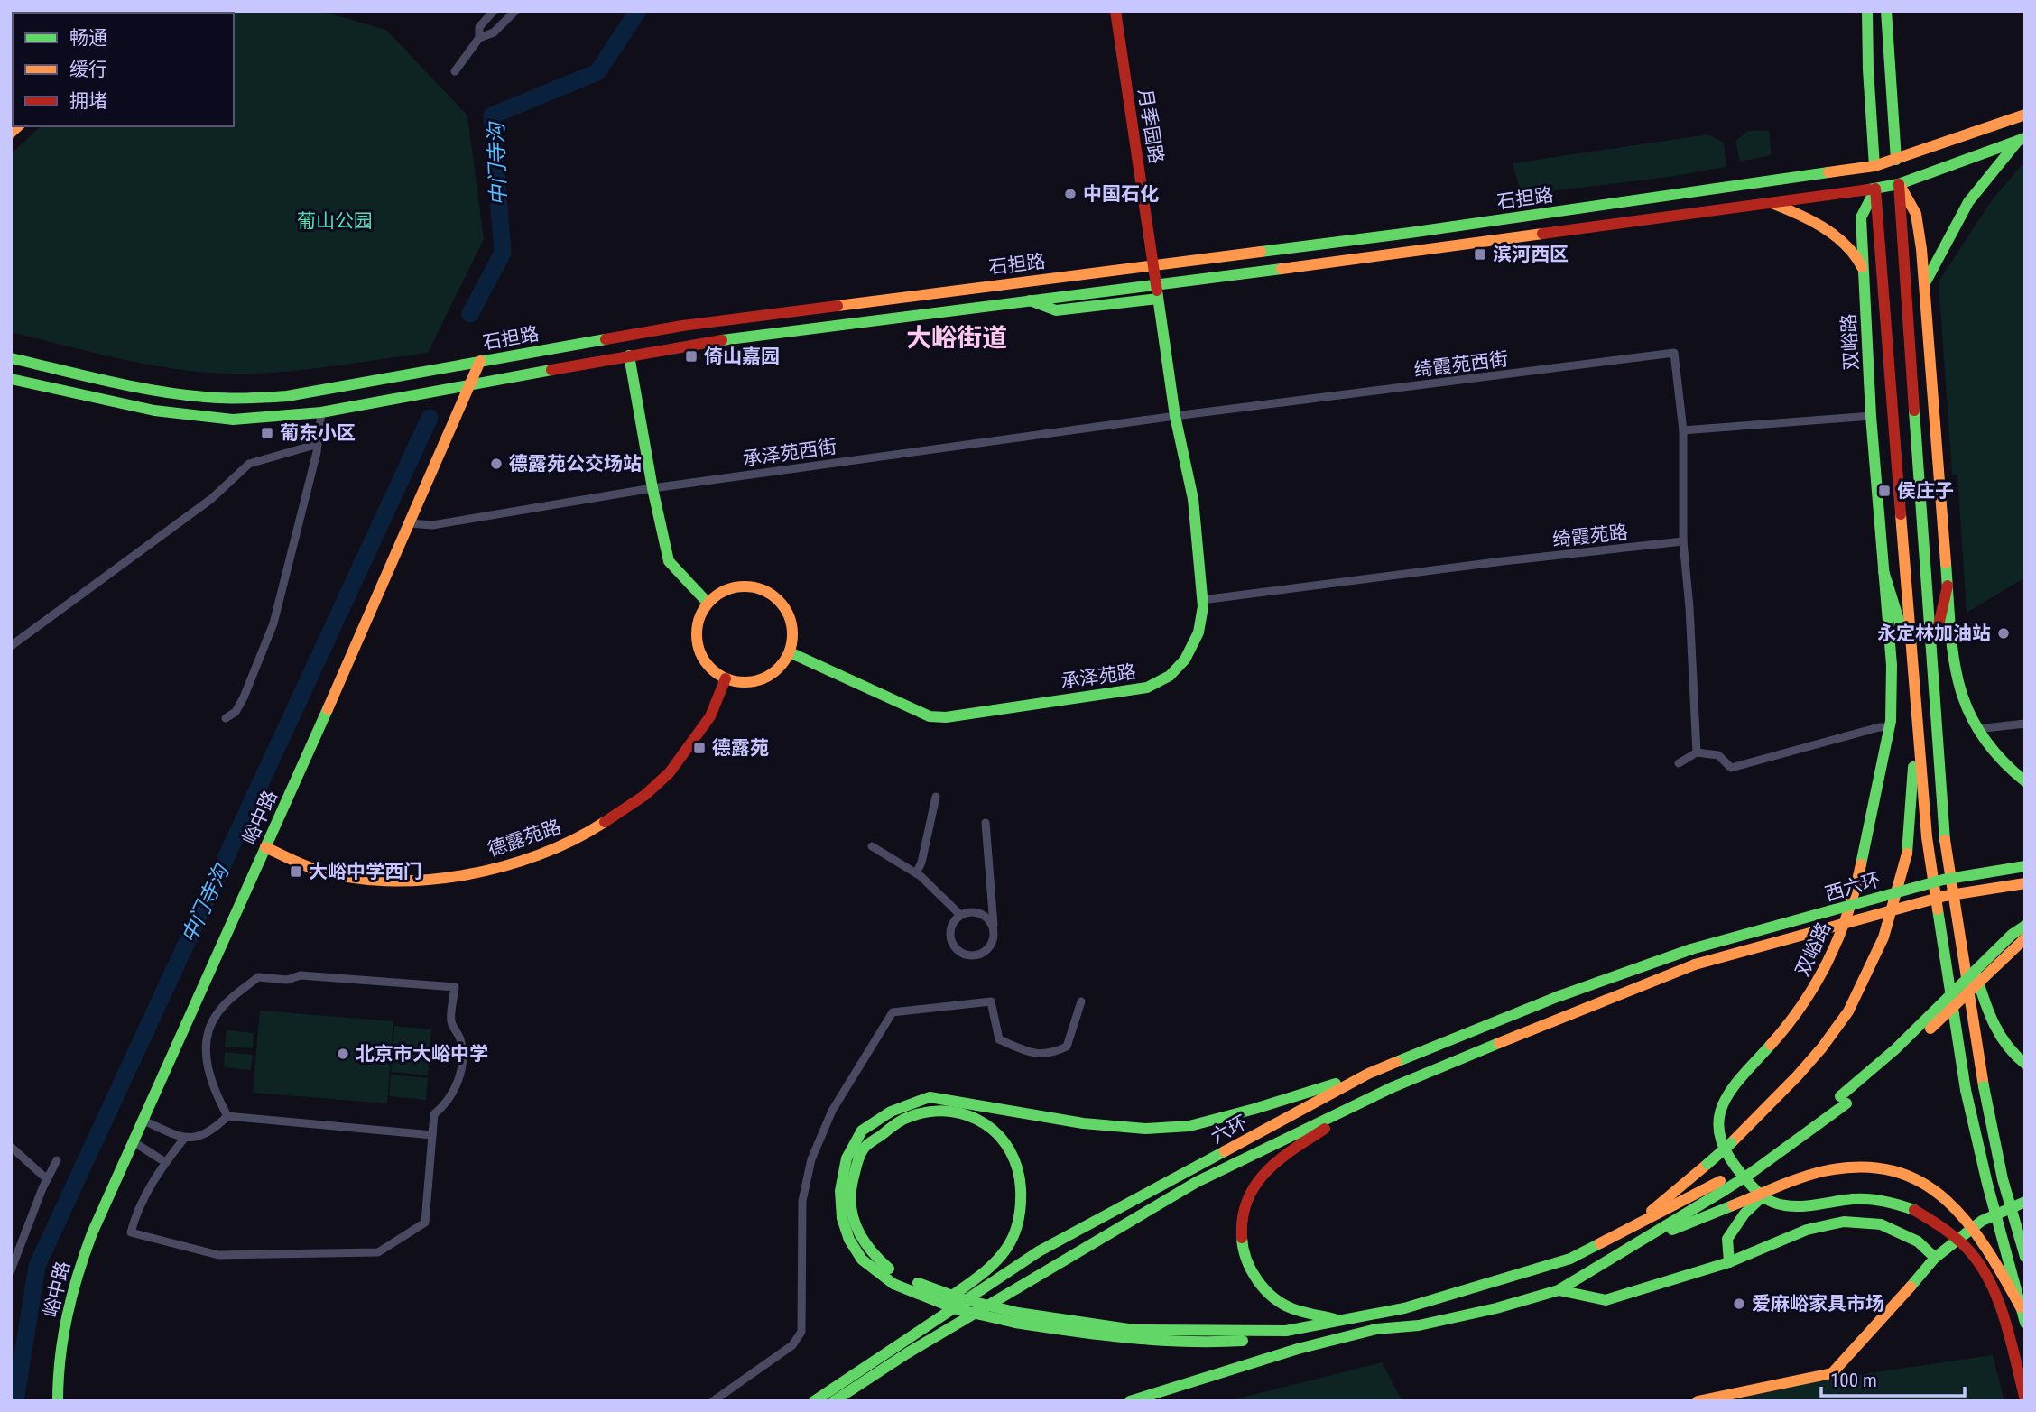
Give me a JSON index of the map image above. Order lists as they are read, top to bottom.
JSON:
{
  "streets": {
    "main road": [
      "月季园路",
      "石担路",
      "双峪路",
      "承泽苑路",
      "峪中路",
      "德露苑路",
      "西六环",
      "六环"
    ],
    "street": ["绮霞苑西街", "承泽苑西街", "绮霞苑路"]
  },
  "crossings": [
    ["月季园路", "石担路"],
    ["月季园路", "承泽苑路"],
    ["石担路", "双峪路"],
    ["石担路", "承泽苑路"],
    ["石担路", "峪中路"],
    ["绮霞苑西街", "承泽苑西街"],
    ["绮霞苑西街", "承泽苑路"],
    ["承泽苑西街", "承泽苑路"],
    ["承泽苑西街", "峪中路"],
    ["绮霞苑路", "承泽苑路"],
    ["承泽苑路", "德露苑路"],
    ["峪中路", "德露苑路"],
    ["西六环", "六环"]
  ],
  "districts": ["大峪街道"],
  "water": ["中门寺沟"],
  "parks": ["葡山公园"],
  "places": {
    "other": [
      "中国石化",
      "德露苑公交场站",
      "永定林加油站",
      "北京市大峪中学",
      "爱麻峪家具市场"
    ],
    "transit": [
      "滨河西区",
      "倚山嘉园",
      "葡东小区",
      "侯庄子",
      "德露苑",
      "大峪中学西门"
    ]
  },
  "legend": ["畅通", "缓行", "拥堵"],
  "scale_bar": "100 m"
}
